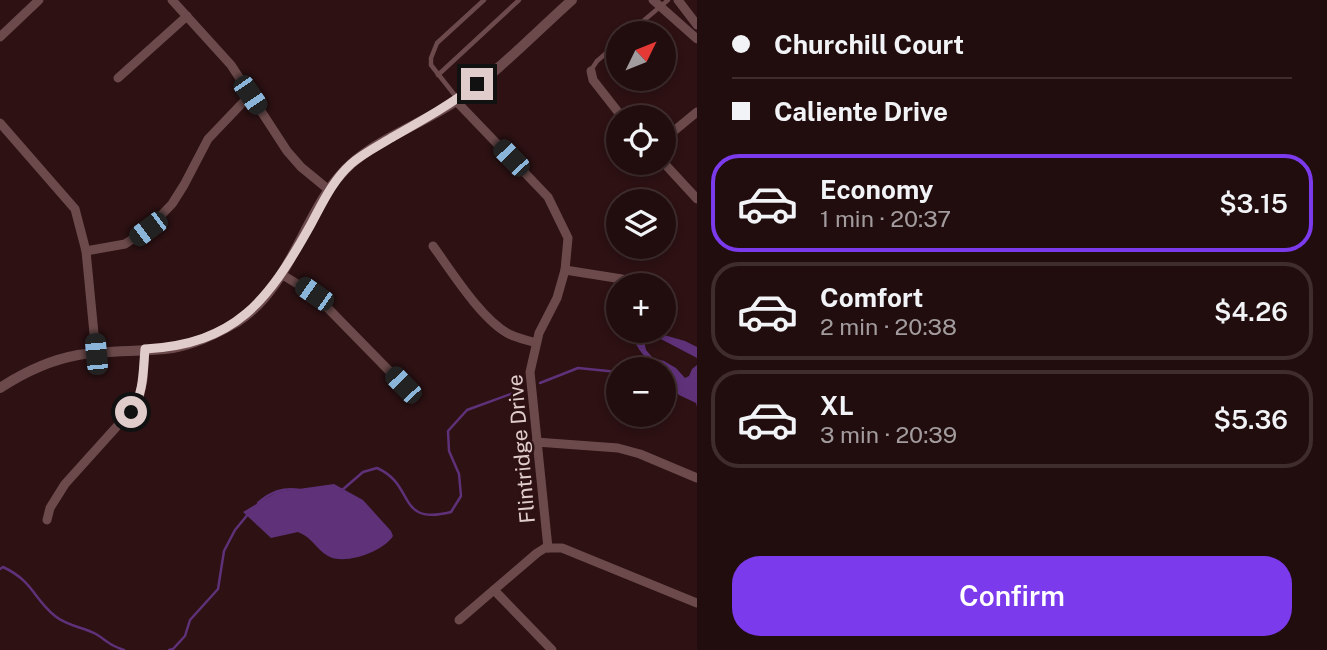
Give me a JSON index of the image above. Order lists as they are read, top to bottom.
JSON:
{
  "streets": {
    "street": ["Flintridge Drive"]
  },
  "north": "top right",
  "page": {
    "banner": ["Churchill Court", "Caliente Drive"],
    "map_buttons": ["+", "−"],
    "list": [
      {
        "name": "Economy",
        "note": "1 min · 20:37",
        "value": "$3.15"
      },
      {
        "name": "Comfort",
        "note": "2 min · 20:38",
        "value": "$4.26"
      },
      {
        "name": "XL",
        "note": "3 min · 20:39",
        "value": "$5.36"
      }
    ],
    "buttons": "Confirm"
  }
}
